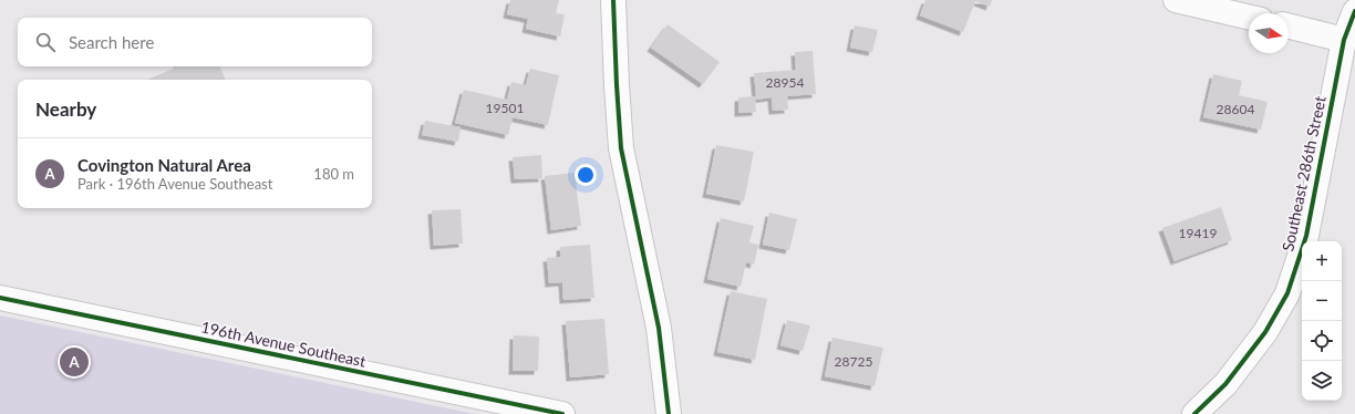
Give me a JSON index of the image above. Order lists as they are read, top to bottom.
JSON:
{
  "streets": {
    "street": ["Southeast 286th Street", "196th Avenue Southeast"]
  },
  "house_numbers": [
    "28954",
    "19501",
    "28604",
    "19419",
    "28725"
  ],
  "north": "right",
  "page": {
    "search": "Search here",
    "heading": "Nearby",
    "list": [
      {
        "mark": "A",
        "name": "Covington Natural Area",
        "note": "Park · 196th Avenue Southeast",
        "value": "180 m"
      }
    ],
    "map_buttons": ["+", "−"],
    "pins": "A"
  }
}
